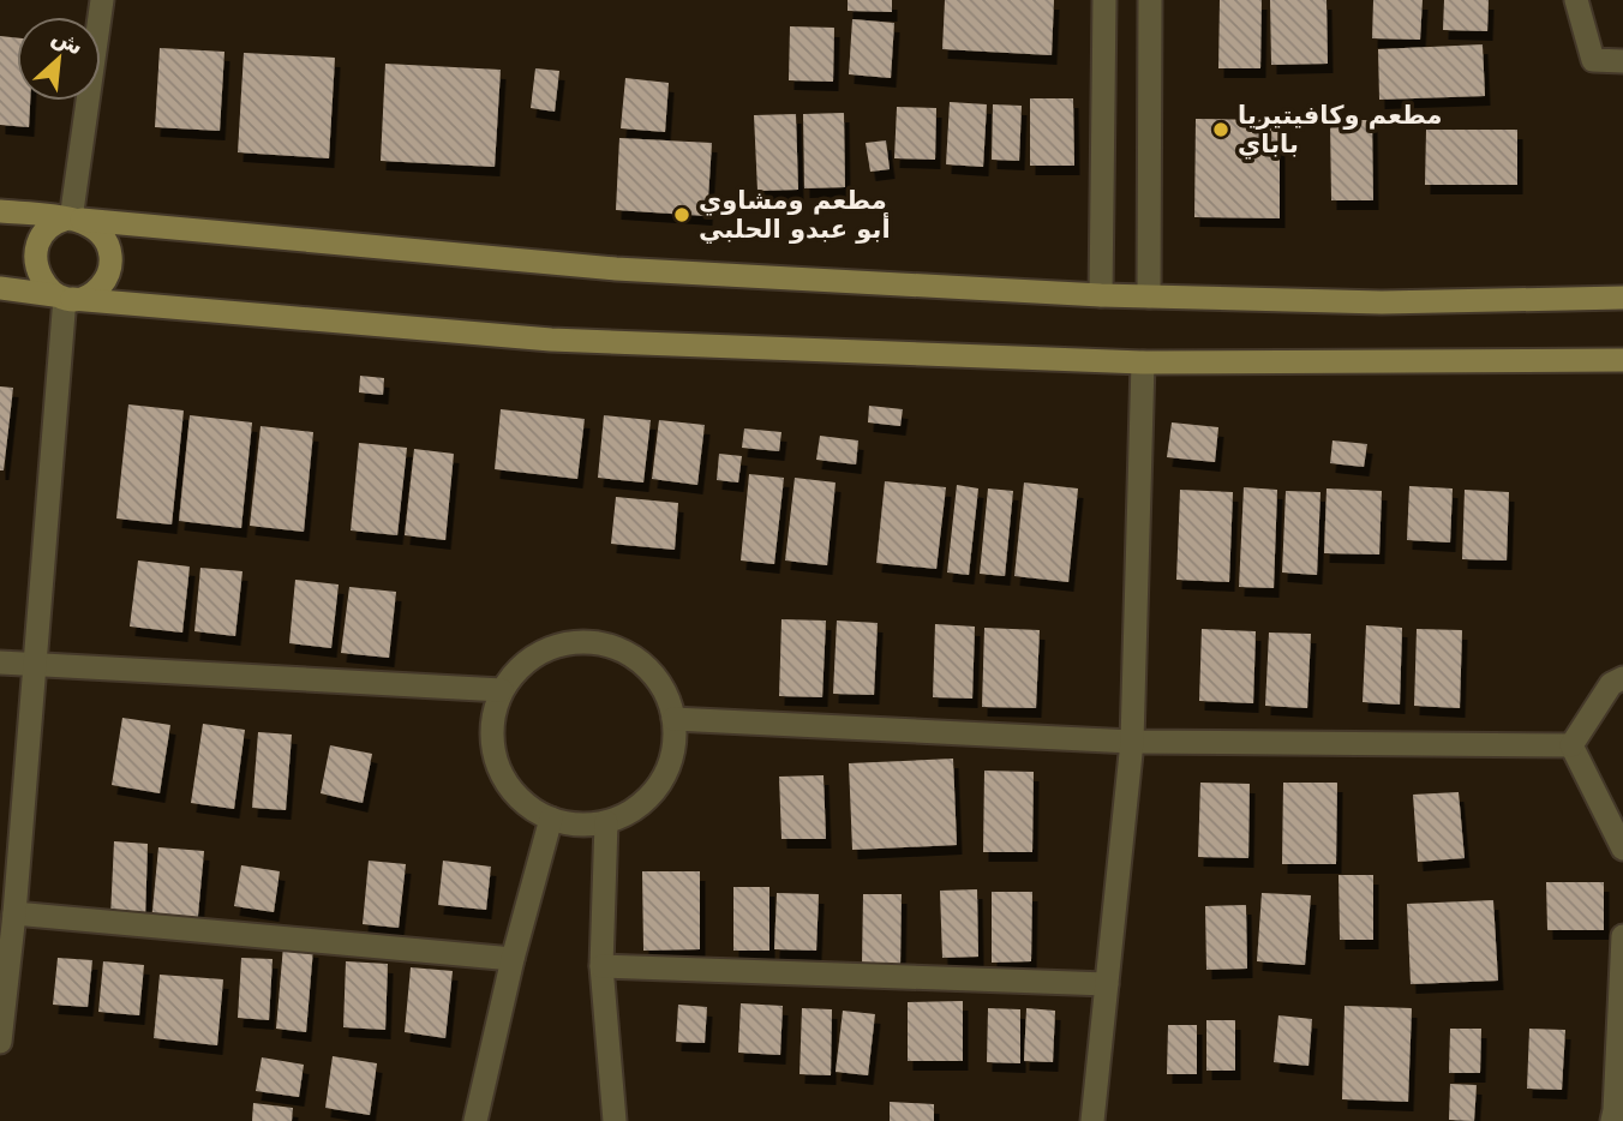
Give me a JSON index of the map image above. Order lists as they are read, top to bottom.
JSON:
{
  "places": ["مطعم وكافيتيريا باباي", "مطعم ومشاوي أبو عبدو الحلبي"],
  "north": "top right"
}
